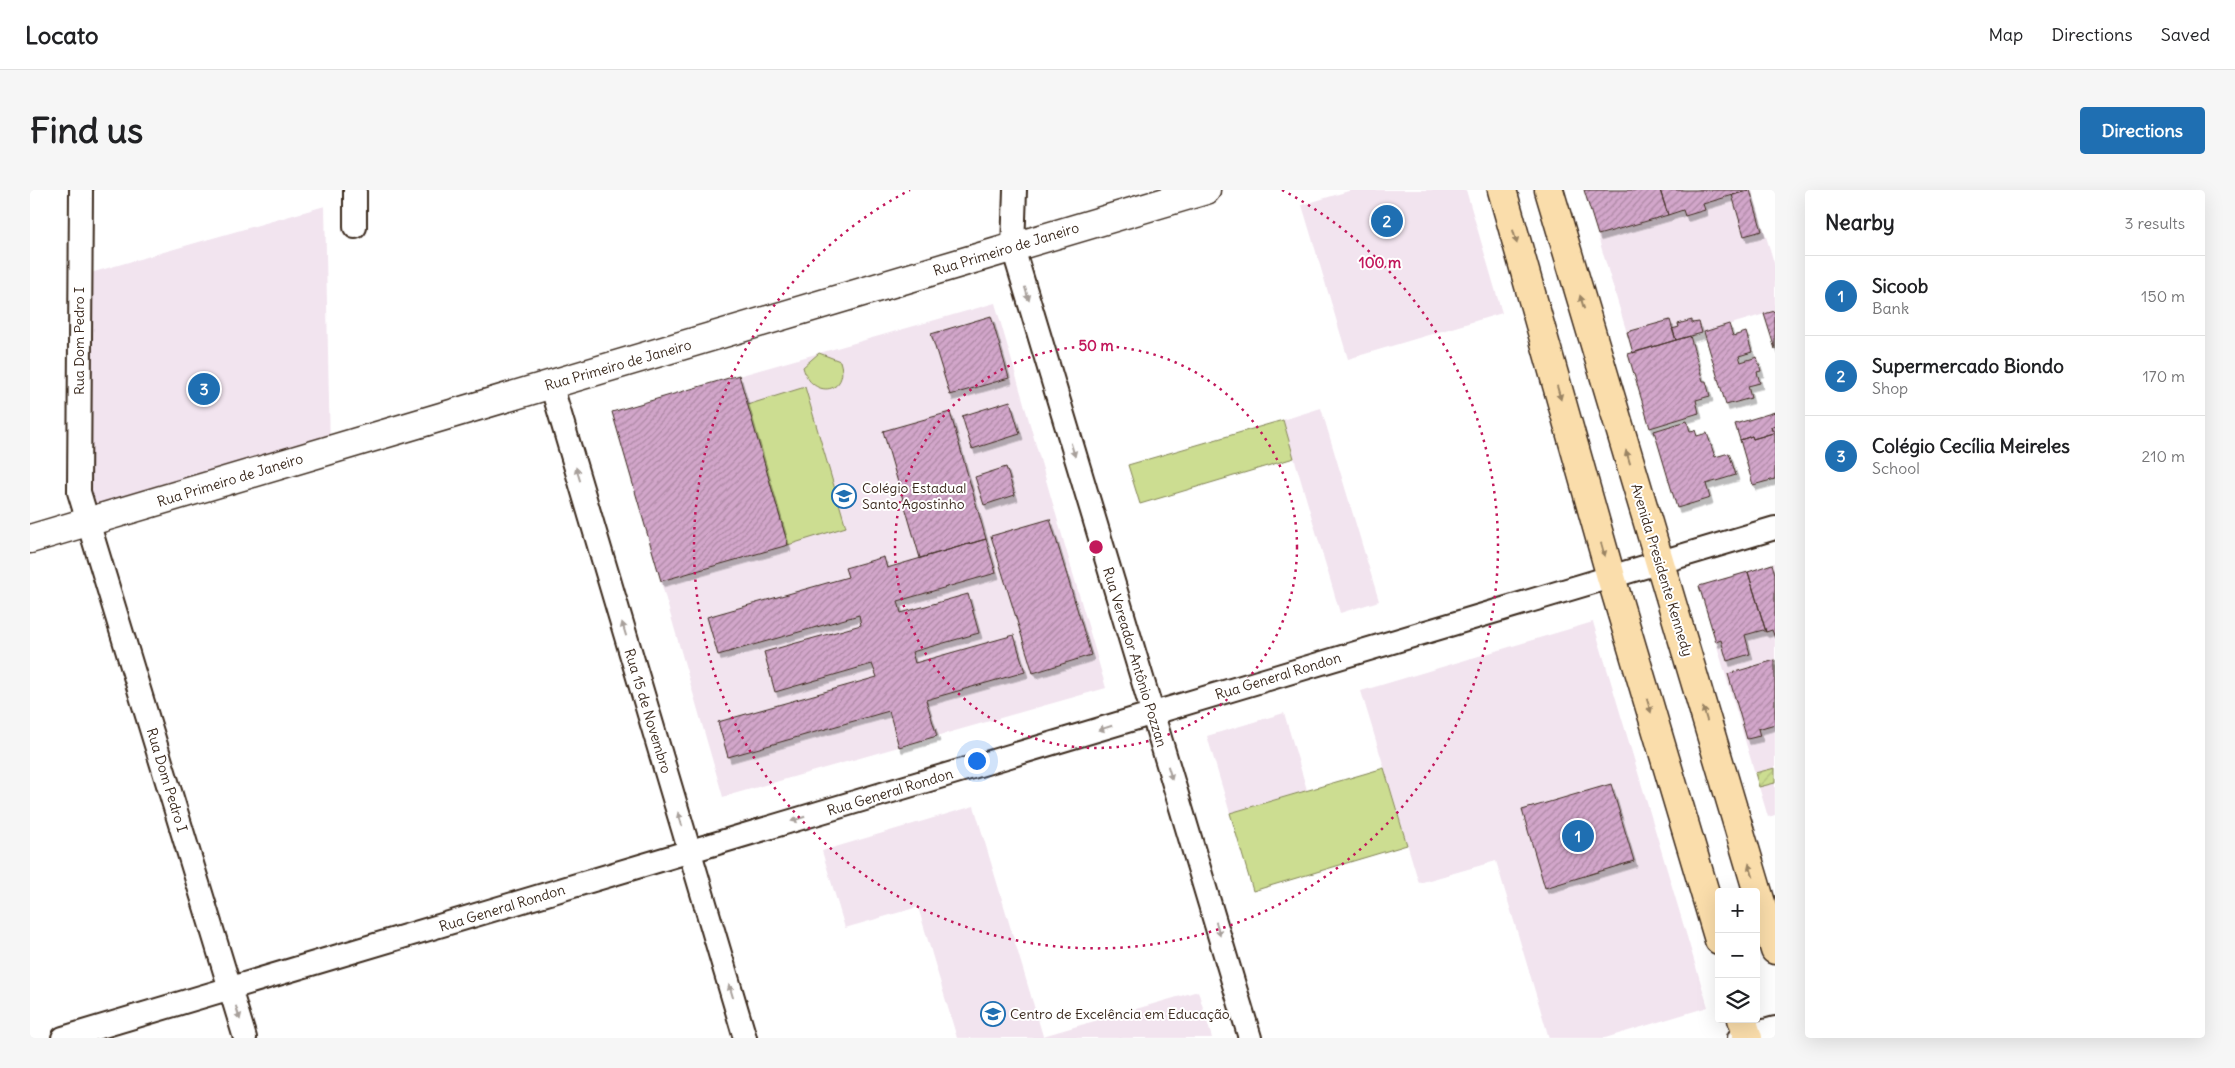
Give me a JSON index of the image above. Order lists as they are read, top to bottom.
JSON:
{
  "streets": {
    "main road": ["Avenida Presidente Kennedy"],
    "street": [
      "Rua Primeiro de Janeiro",
      "Rua Dom Pedro I",
      "Rua Vereador Antônio Pozzan",
      "Rua General Rondon",
      "Rua 15 de Novembro"
    ]
  },
  "crossings": [
    ["Rua Primeiro de Janeiro", "Rua Dom Pedro I"],
    ["Rua Primeiro de Janeiro", "Rua Vereador Antônio Pozzan"],
    ["Rua Primeiro de Janeiro", "Rua 15 de Novembro"],
    ["Rua Dom Pedro I", "Rua General Rondon"],
    ["Avenida Presidente Kennedy", "Rua General Rondon"],
    ["Rua Vereador Antônio Pozzan", "Rua General Rondon"],
    ["Rua General Rondon", "Rua 15 de Novembro"]
  ],
  "one_way": ["Rua Vereador Antônio Pozzan", "Rua 15 de Novembro"],
  "places": {
    "school or university": ["Colégio Estadual Santo Agostinho", "Centro de Excelência em Educação"]
  },
  "page": {
    "header": "Locato",
    "nav": ["Map", "Directions", "Saved"],
    "buttons": "Directions",
    "title": "Find us",
    "heading": ["Nearby", "3 results"],
    "pins": ["2", "3", "1"],
    "list": [
      {
        "mark": "1",
        "name": "Sicoob",
        "note": "Bank",
        "value": "150 m"
      },
      {
        "mark": "2",
        "name": "Supermercado Biondo",
        "note": "Shop",
        "value": "170 m"
      },
      {
        "mark": "3",
        "name": "Colégio Cecília Meireles",
        "note": "School",
        "value": "210 m"
      }
    ],
    "map_buttons": ["+", "−"]
  },
  "rings": ["100 m", "50 m"]
}
